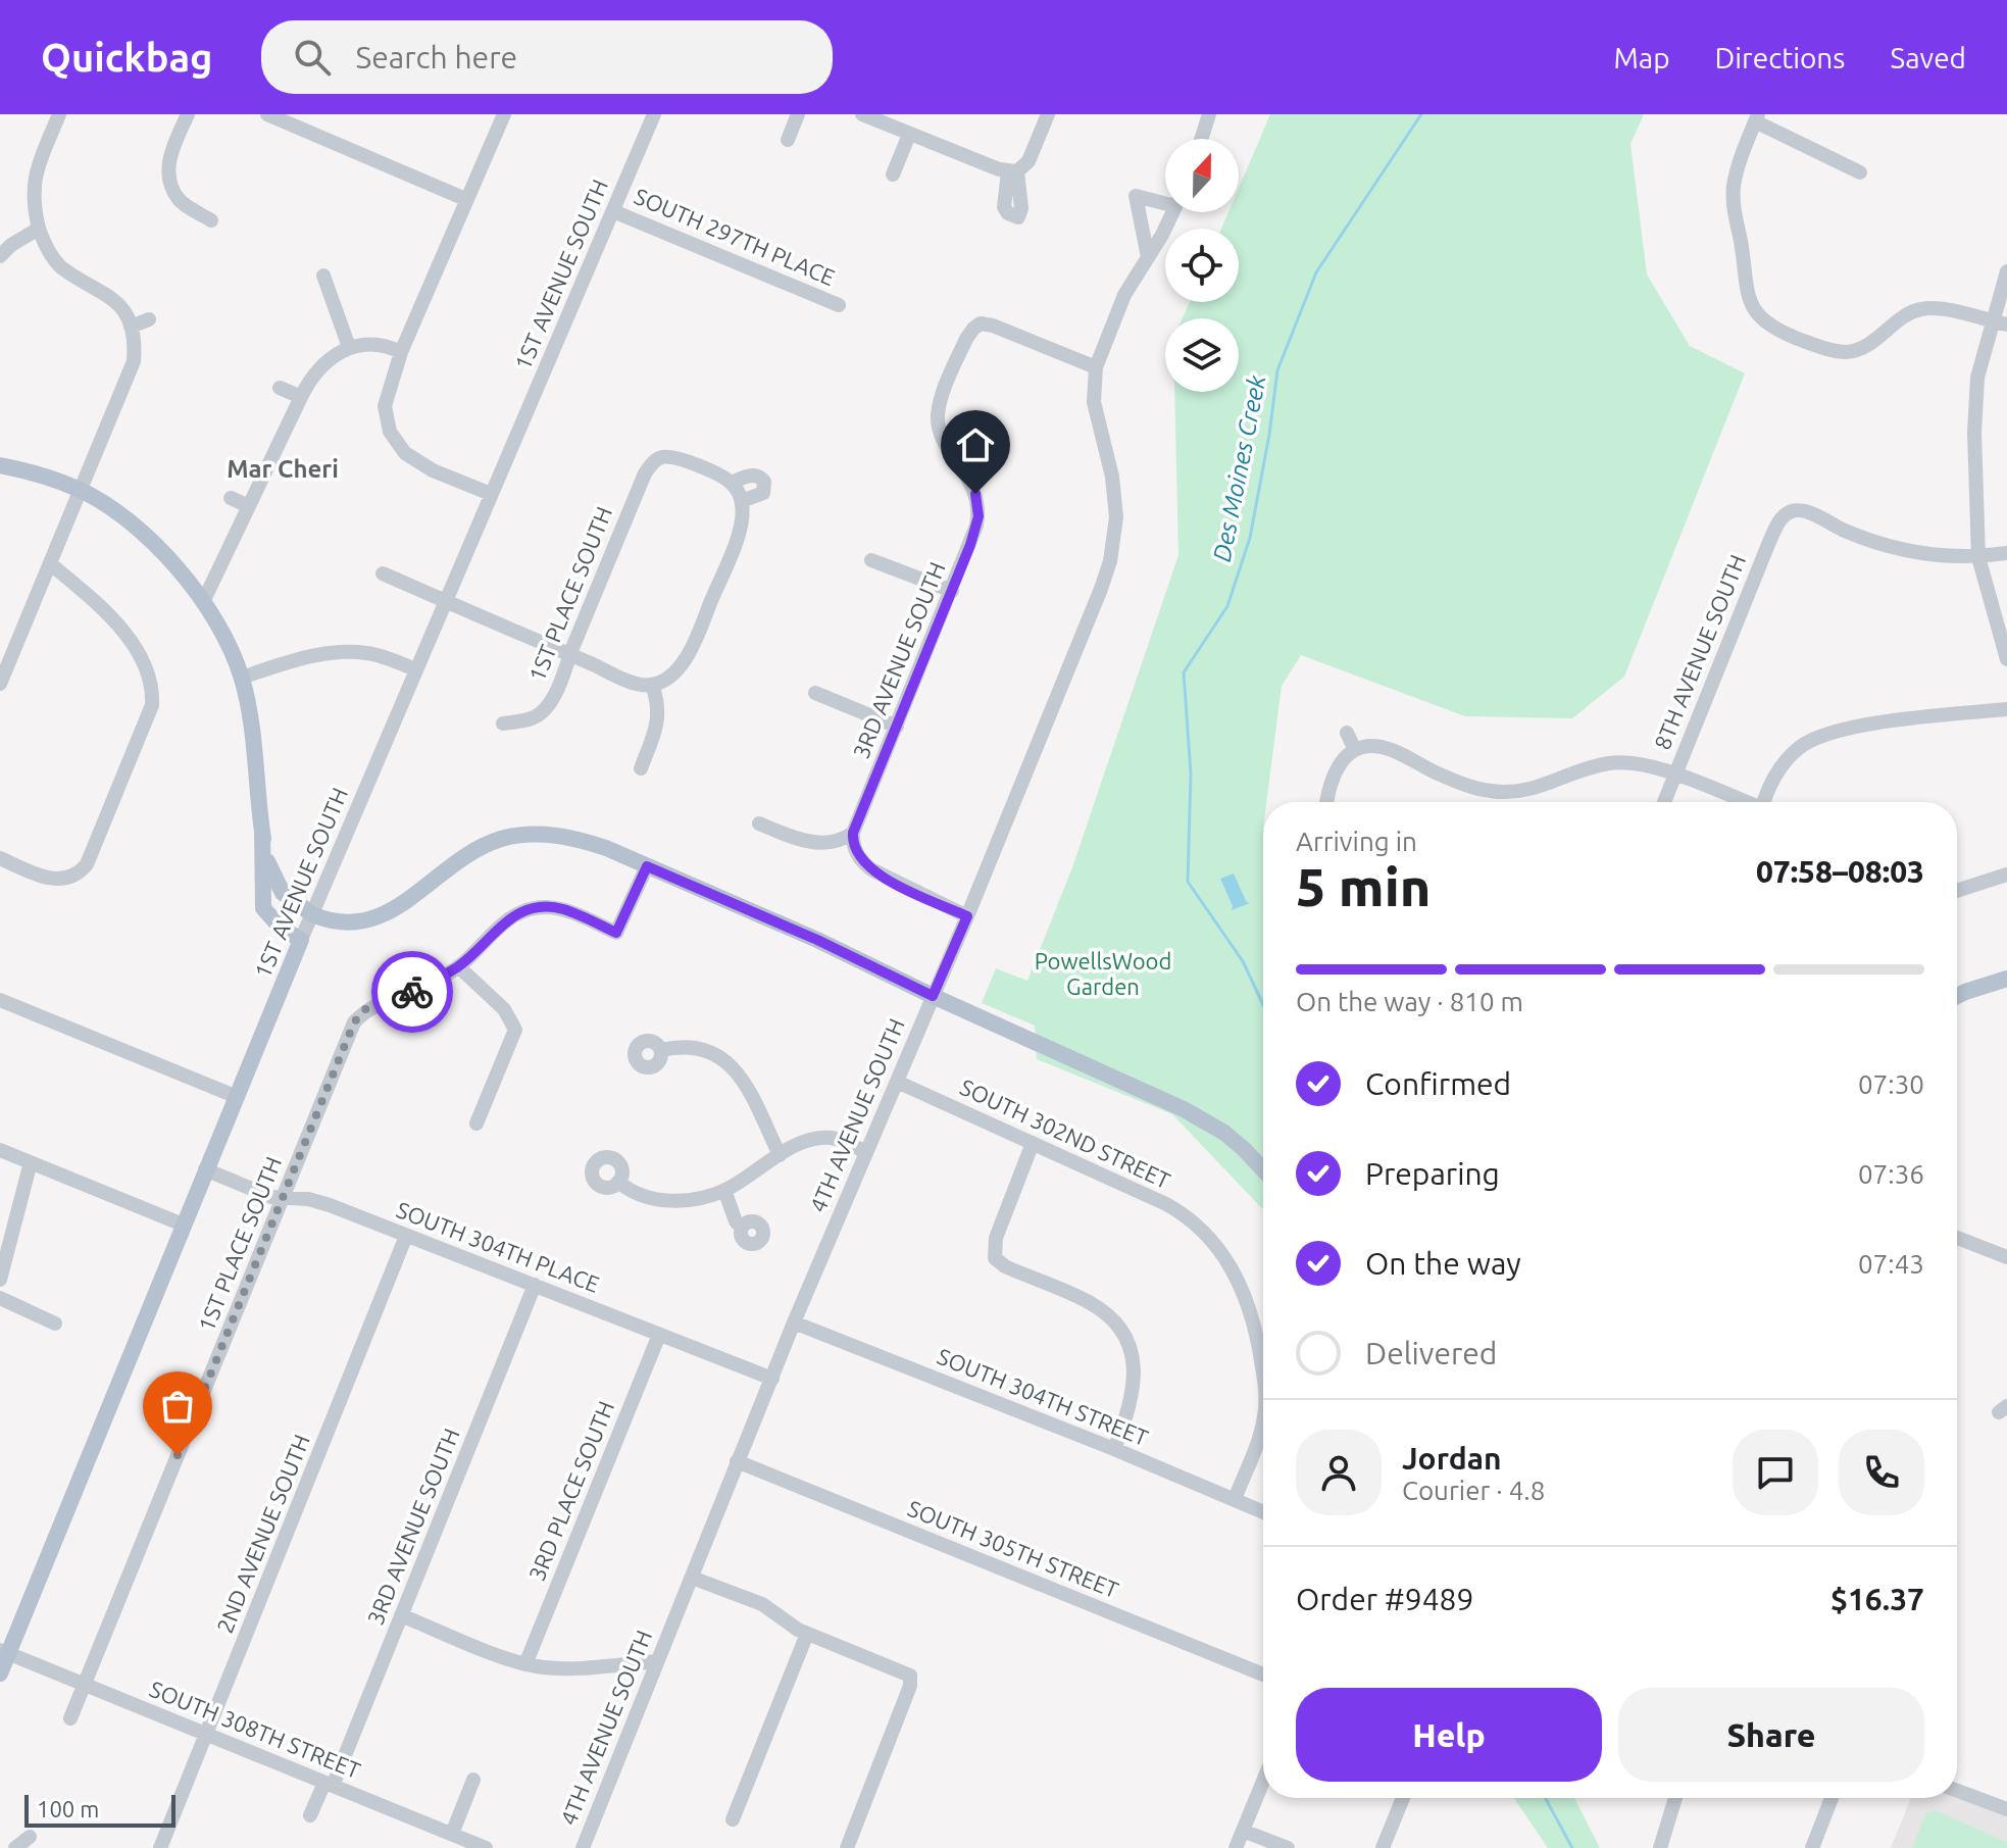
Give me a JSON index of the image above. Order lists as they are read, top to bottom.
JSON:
{
  "streets": {
    "main road": ["1ST AVENUE SOUTH"],
    "street": [
      "SOUTH 297TH PLACE",
      "1ST PLACE SOUTH",
      "8TH AVENUE SOUTH",
      "3RD AVENUE SOUTH",
      "4TH AVENUE SOUTH",
      "SOUTH 302ND STREET",
      "SOUTH 304TH PLACE",
      "SOUTH 304TH STREET",
      "3RD PLACE SOUTH",
      "2ND AVENUE SOUTH",
      "SOUTH 305TH STREET",
      "SOUTH 308TH STREET"
    ]
  },
  "crossings": [
    ["SOUTH 297TH PLACE", "1ST AVENUE SOUTH"],
    ["1ST AVENUE SOUTH", "SOUTH 304TH PLACE"],
    ["1ST AVENUE SOUTH", "SOUTH 308TH STREET"],
    ["1ST PLACE SOUTH", "SOUTH 304TH PLACE"],
    ["1ST PLACE SOUTH", "SOUTH 308TH STREET"],
    ["3RD AVENUE SOUTH", "4TH AVENUE SOUTH"],
    ["3RD AVENUE SOUTH", "SOUTH 304TH PLACE"],
    ["3RD AVENUE SOUTH", "SOUTH 308TH STREET"],
    ["4TH AVENUE SOUTH", "SOUTH 302ND STREET"],
    ["4TH AVENUE SOUTH", "SOUTH 304TH PLACE"],
    ["4TH AVENUE SOUTH", "SOUTH 304TH STREET"],
    ["4TH AVENUE SOUTH", "SOUTH 305TH STREET"],
    ["SOUTH 302ND STREET", "SOUTH 304TH STREET"],
    ["SOUTH 304TH PLACE", "3RD PLACE SOUTH"],
    ["SOUTH 304TH PLACE", "2ND AVENUE SOUTH"],
    ["2ND AVENUE SOUTH", "SOUTH 308TH STREET"]
  ],
  "districts": ["Mar Cheri"],
  "water": ["Des Moines Creek"],
  "parks": ["PowellsWood Garden"],
  "scale_bar": "100 m",
  "north": "top",
  "page": {
    "header": "Quickbag",
    "search": "Search here",
    "nav": ["Map", "Directions", "Saved"],
    "heading": ["5 min", "Arriving in", "07:58–08:03"],
    "panel": [
      "Jordan",
      "Courier · 4.8",
      "Order #9489",
      "$16.37"
    ],
    "bar": "On the way · 810 m",
    "list": [
      ["Confirmed", "07:30"],
      ["Preparing", "07:36"],
      ["On the way", "07:43"],
      "Delivered"
    ],
    "buttons": ["Help", "Share"],
    "scale": "100 m"
  }
}
